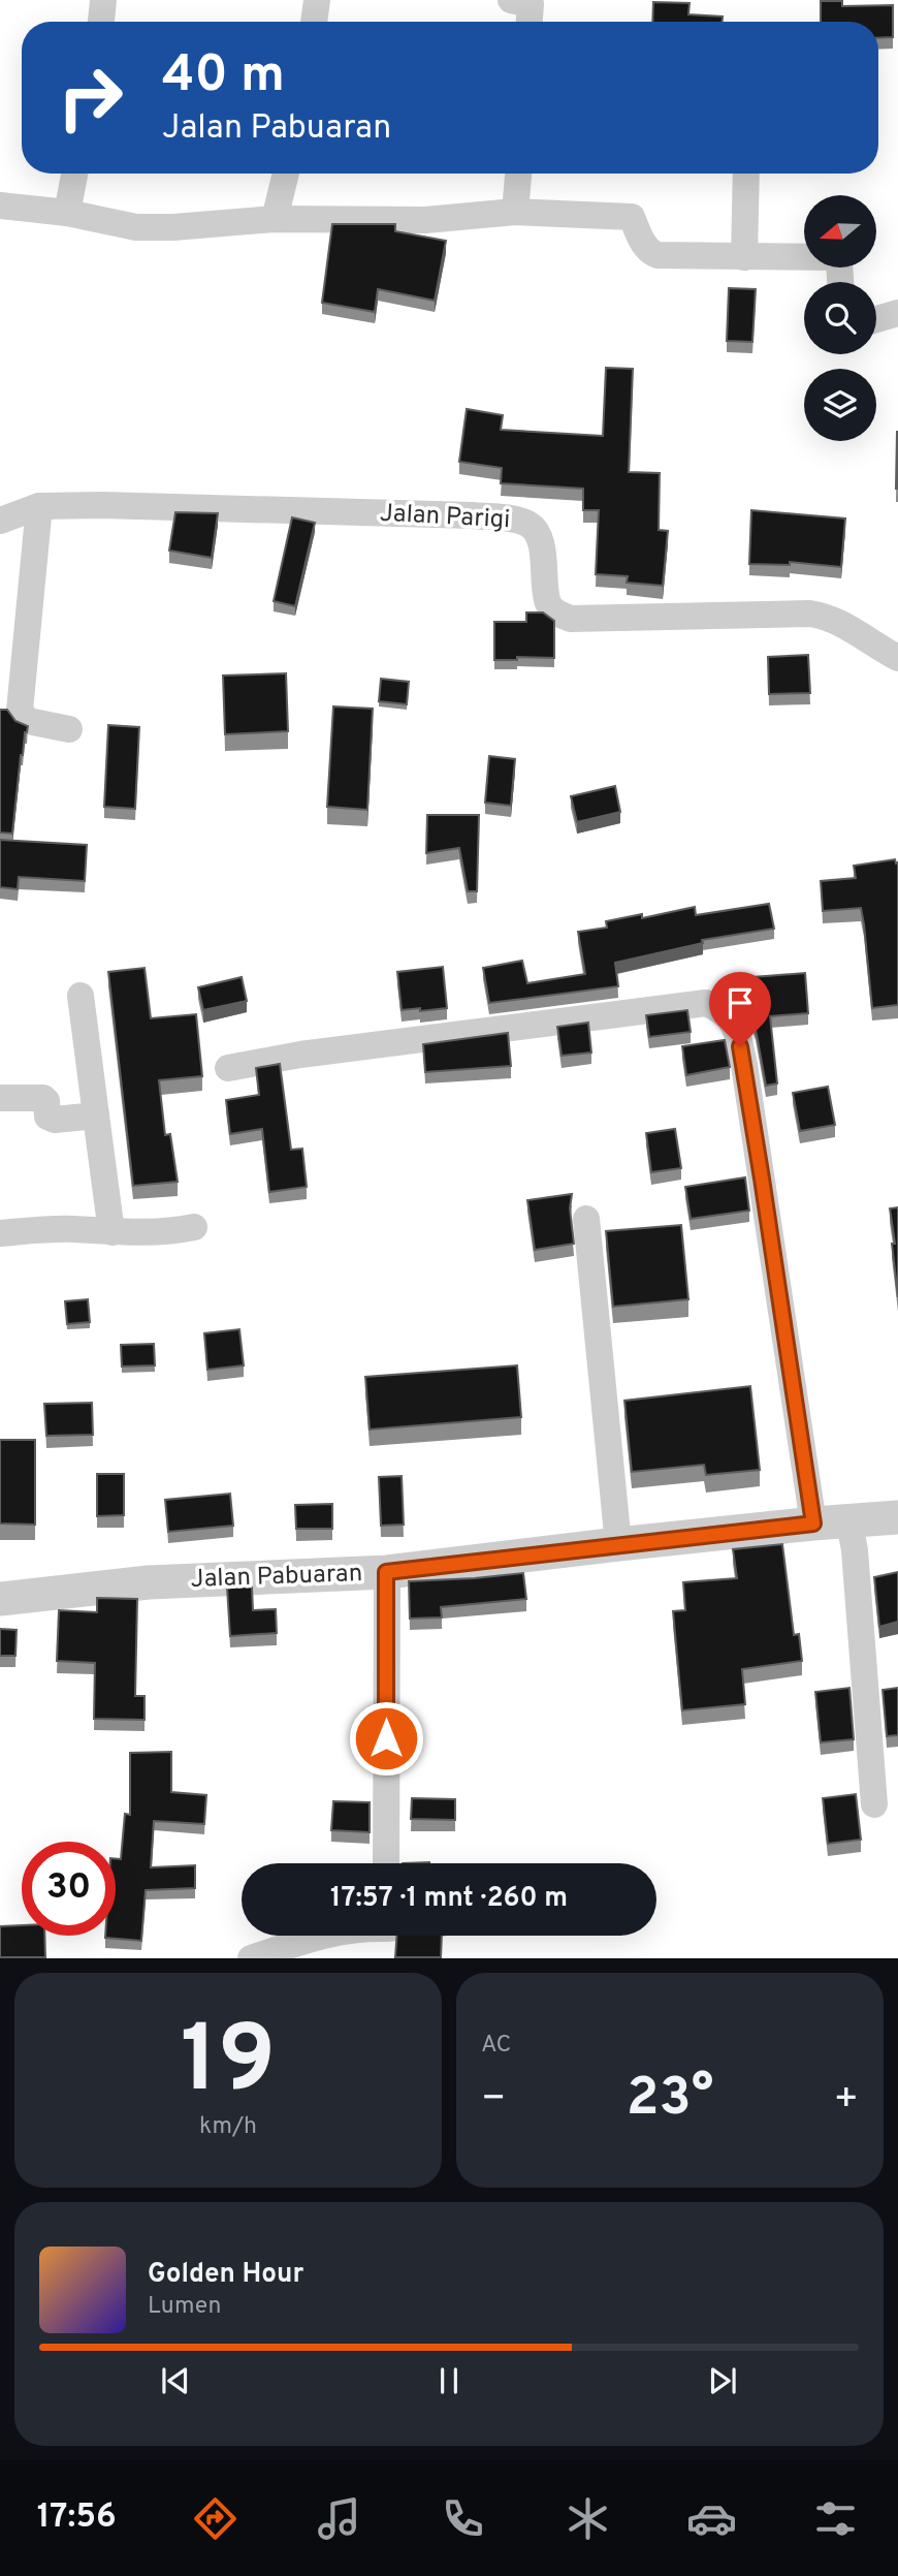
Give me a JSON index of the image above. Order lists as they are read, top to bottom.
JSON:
{
  "streets": {
    "street": ["Jalan Parigi", "Jalan Pabuaran"]
  },
  "north": "left",
  "page": {
    "turn": ["40 m", "Jalan Pabuaran"],
    "limit": "30",
    "trip": "17:57 · 1 mnt · 260 m",
    "tile": [
      ["19", "km/h"],
      "AC"
    ],
    "heat": ["−", "23°", "+"],
    "song": ["Golden Hour", "Lumen"],
    "tabs": "17:56"
  }
}
